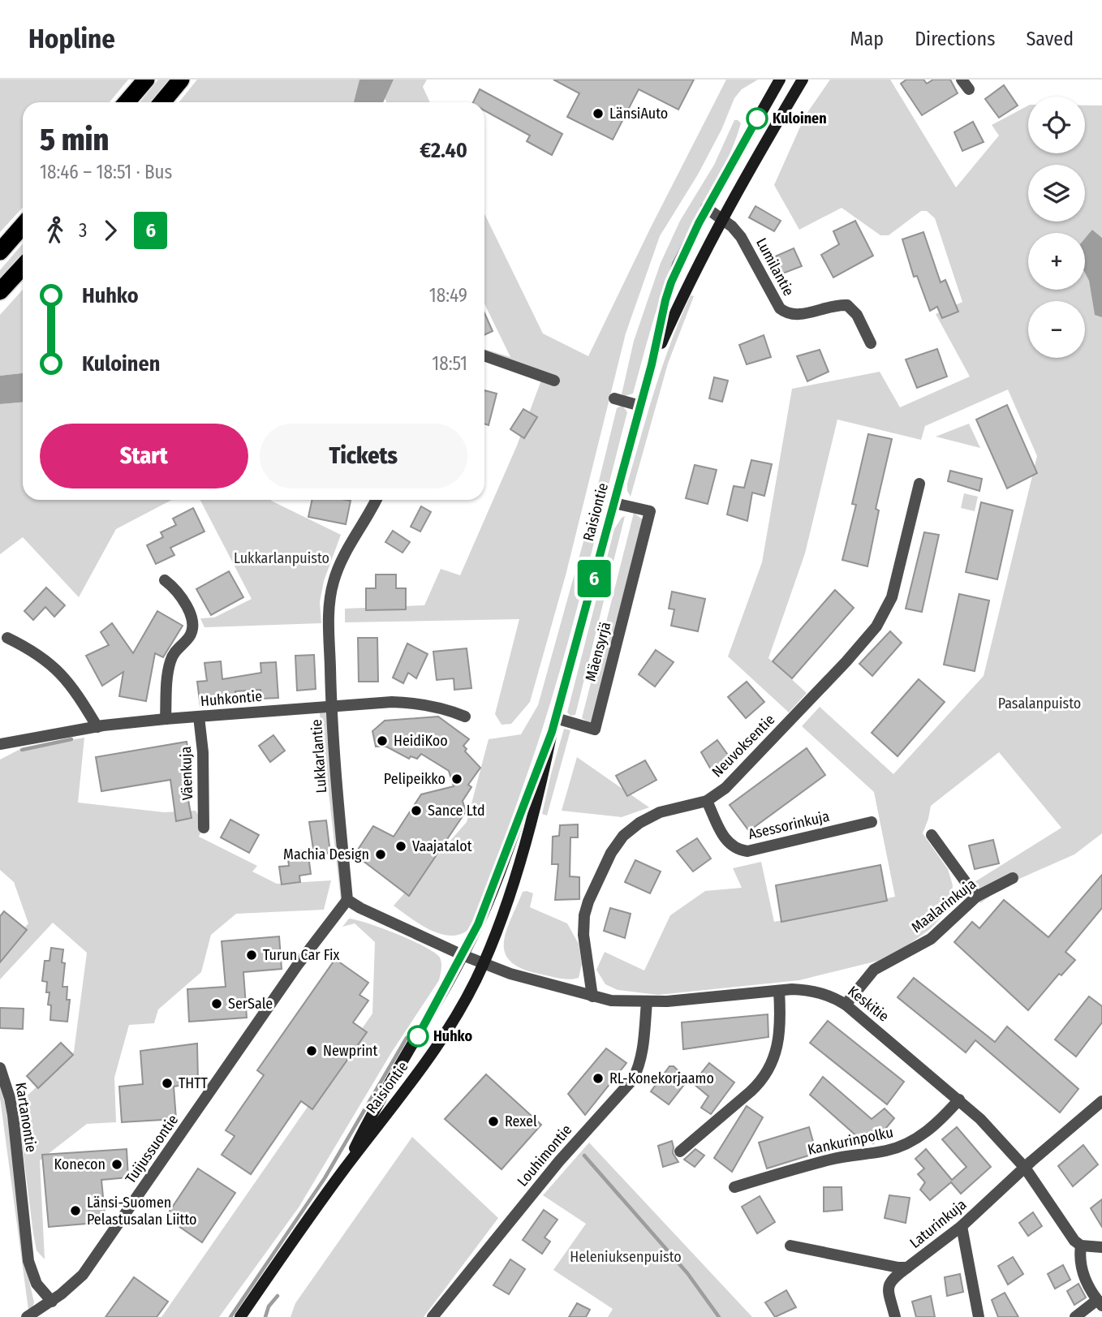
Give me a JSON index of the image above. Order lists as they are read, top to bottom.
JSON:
{
  "streets": {
    "main road": ["Raisiontie"],
    "street": [
      "Lumilantie",
      "Mäensyrjä",
      "Huhkontie",
      "Neuvoksentie",
      "Lukkarlantie",
      "Väenkuja",
      "Asessorinkuja",
      "Maalarinkuja",
      "Keskitie",
      "Kartanontie",
      "Kankurinpolku",
      "Tuijussuontie",
      "Louhimontie",
      "Laturinkuja"
    ]
  },
  "crossings": [
    ["Lumilantie", "Raisiontie"],
    ["Raisiontie", "Mäensyrjä"],
    ["Raisiontie", "Keskitie"],
    ["Huhkontie", "Lukkarlantie"],
    ["Huhkontie", "Väenkuja"],
    ["Neuvoksentie", "Asessorinkuja"],
    ["Neuvoksentie", "Keskitie"],
    ["Lukkarlantie", "Tuijussuontie"],
    ["Maalarinkuja", "Keskitie"],
    ["Keskitie", "Kankurinpolku"],
    ["Keskitie", "Louhimontie"],
    ["Keskitie", "Laturinkuja"],
    ["Kartanontie", "Tuijussuontie"]
  ],
  "parks": ["Lukkarlanpuisto", "Pasalanpuisto", "Heleniuksenpuisto"],
  "places": [
    "LänsiAuto",
    "Kuloinen",
    "HeidiKoo",
    "Pelipeikko",
    "Sance Ltd",
    "Vaajatalot",
    "Machia Design",
    "Turun Car Fix",
    "SerSale",
    "Huhko",
    "Newprint",
    "RL-Konekorjaamo",
    "THTT",
    "Rexel",
    "Konecon",
    "Länsi-Suomen Pelastusalan Liitto"
  ],
  "lines": ["bus line 6"],
  "page": {
    "header": "Hopline",
    "nav": ["Map", "Directions", "Saved"],
    "on_map": "6",
    "map_buttons": ["+", "−"],
    "heading": ["5 min", "18:46 – 18:51 · Bus", "€2.40"],
    "legs": ["3", "6"],
    "list": [
      {
        "name": "Huhko",
        "value": "18:49"
      },
      {
        "name": "Kuloinen",
        "value": "18:51"
      }
    ],
    "buttons": ["Start", "Tickets"]
  }
}
